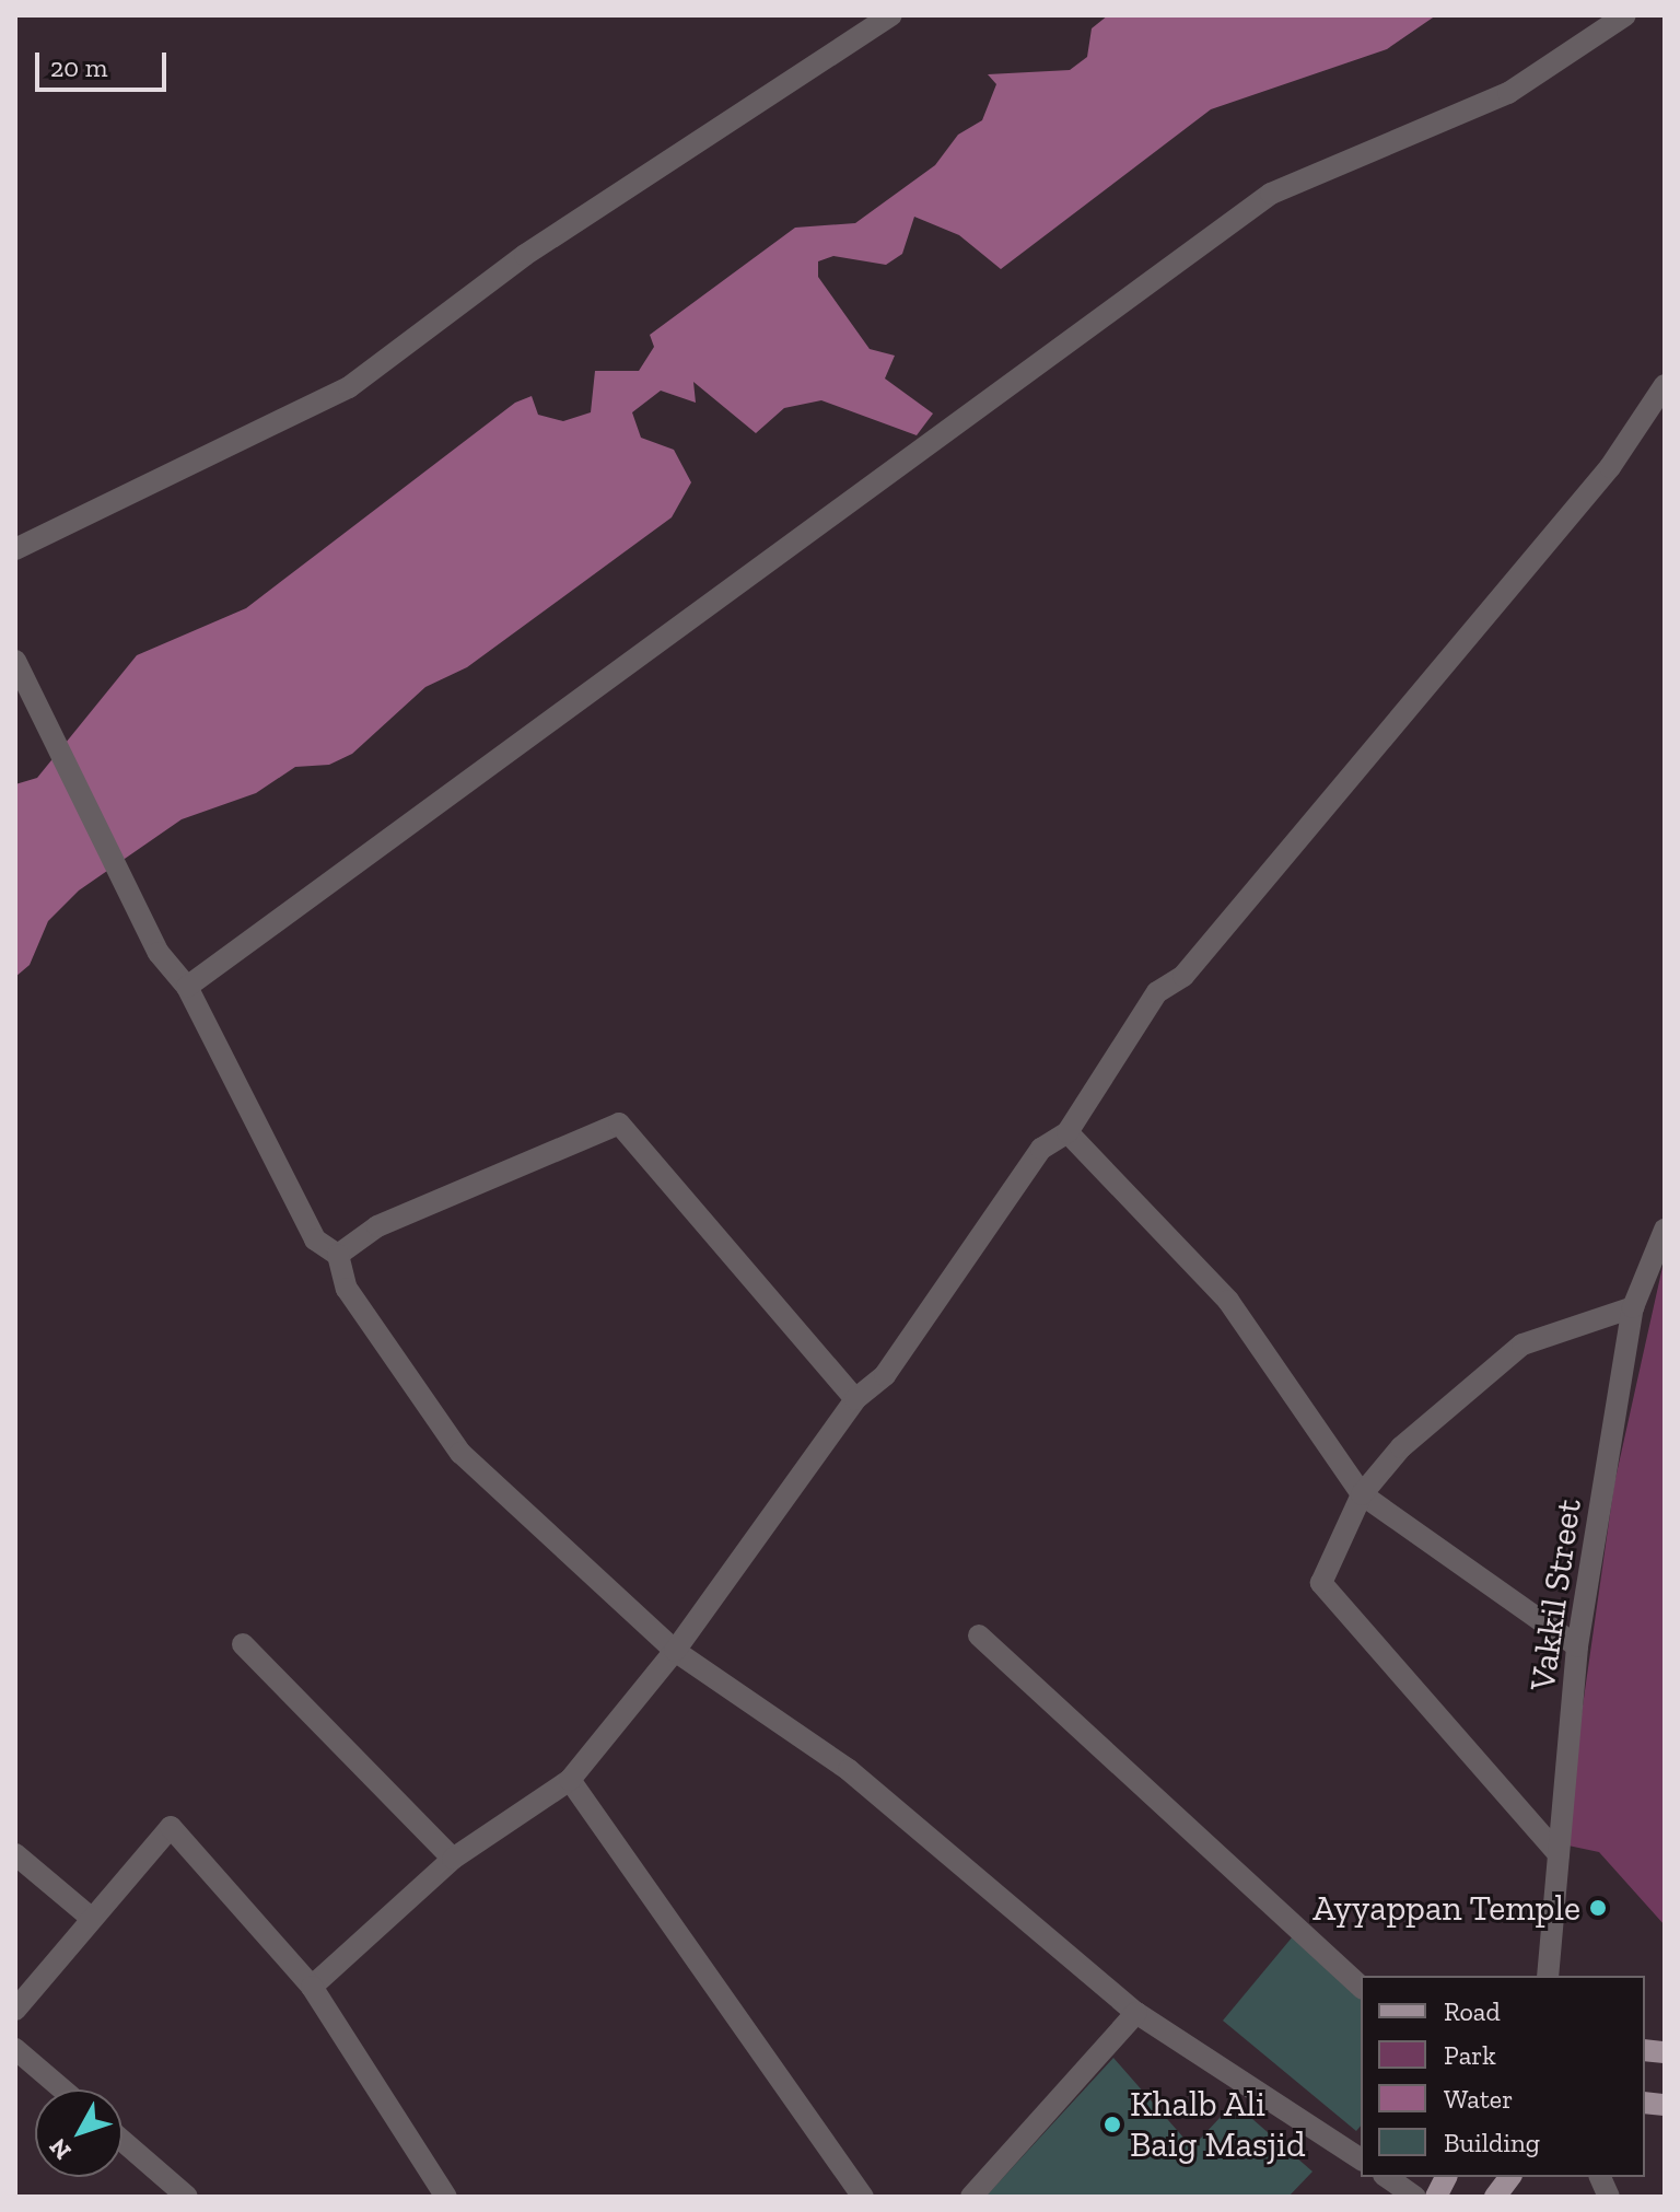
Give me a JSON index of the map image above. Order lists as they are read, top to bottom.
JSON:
{
  "streets": {
    "street": ["Vakkil Street"]
  },
  "places": ["Ayyappan Temple", "Khalb Ali Baig Masjid"],
  "legend": [
    "Road",
    "Park",
    "Water",
    "Building"
  ],
  "scale_bar": "20 m",
  "north": "bottom left"
}
